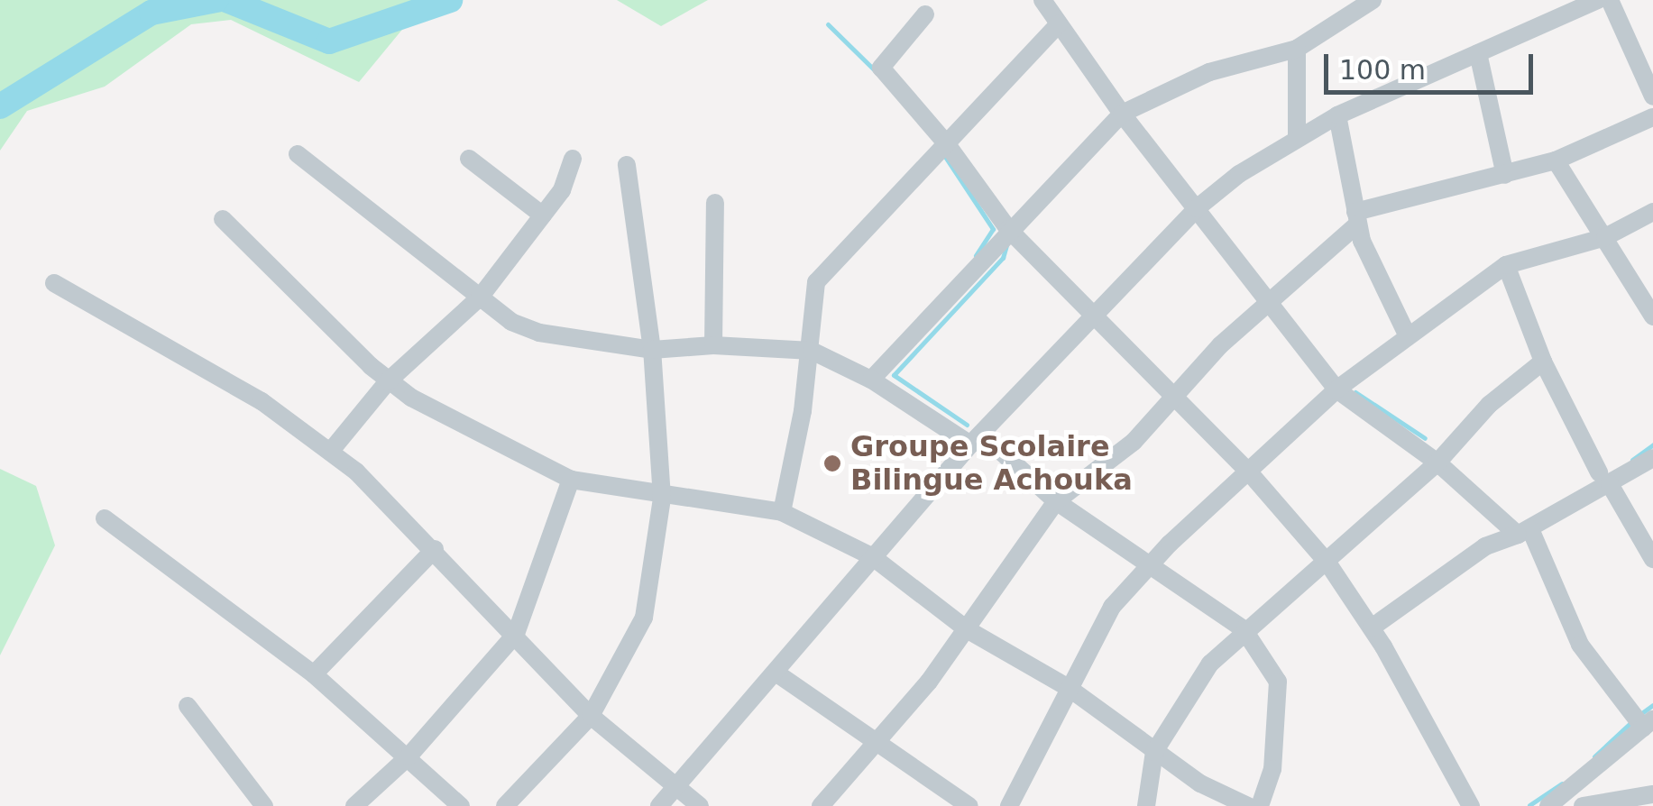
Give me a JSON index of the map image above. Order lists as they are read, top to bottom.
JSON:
{
  "places": ["Groupe Scolaire Bilingue Achouka"],
  "scale_bar": "100 m"
}
